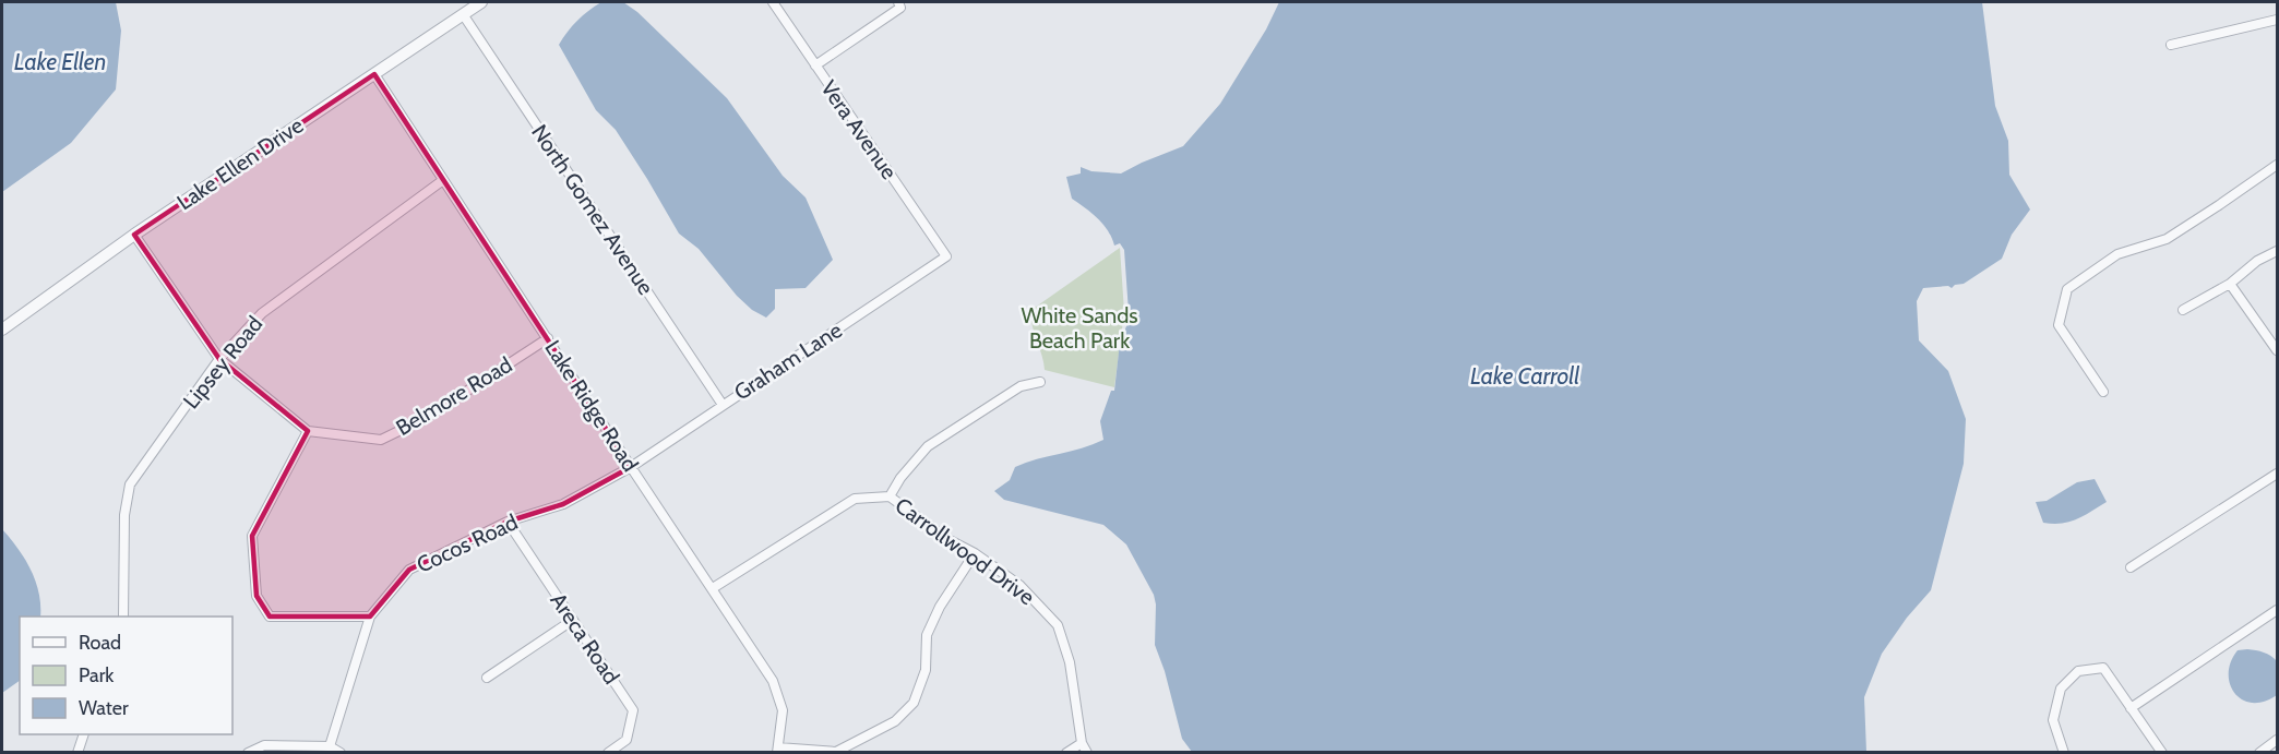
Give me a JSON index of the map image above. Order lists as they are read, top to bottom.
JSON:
{
  "streets": {
    "street": [
      "Vera Avenue",
      "Lake Ellen Drive",
      "North Gomez Avenue",
      "Graham Lane",
      "Lipsey Road",
      "Belmore Road",
      "Lake Ridge Road",
      "Cocos Road",
      "Carrollwood Drive",
      "Areca Road"
    ]
  },
  "crossings": [
    ["Vera Avenue", "Graham Lane"],
    ["Lake Ellen Drive", "North Gomez Avenue"],
    ["Lake Ellen Drive", "Lake Ridge Road"],
    ["North Gomez Avenue", "Graham Lane"],
    ["Graham Lane", "Lake Ridge Road"],
    ["Graham Lane", "Cocos Road"],
    ["Lipsey Road", "Lake Ridge Road"],
    ["Belmore Road", "Lake Ridge Road"],
    ["Lake Ridge Road", "Cocos Road"],
    ["Lake Ridge Road", "Carrollwood Drive"],
    ["Cocos Road", "Areca Road"]
  ],
  "water": ["Lake Ellen", "Lake Carroll"],
  "parks": ["White Sands Beach Park"],
  "legend": ["Road", "Park", "Water"]
}
